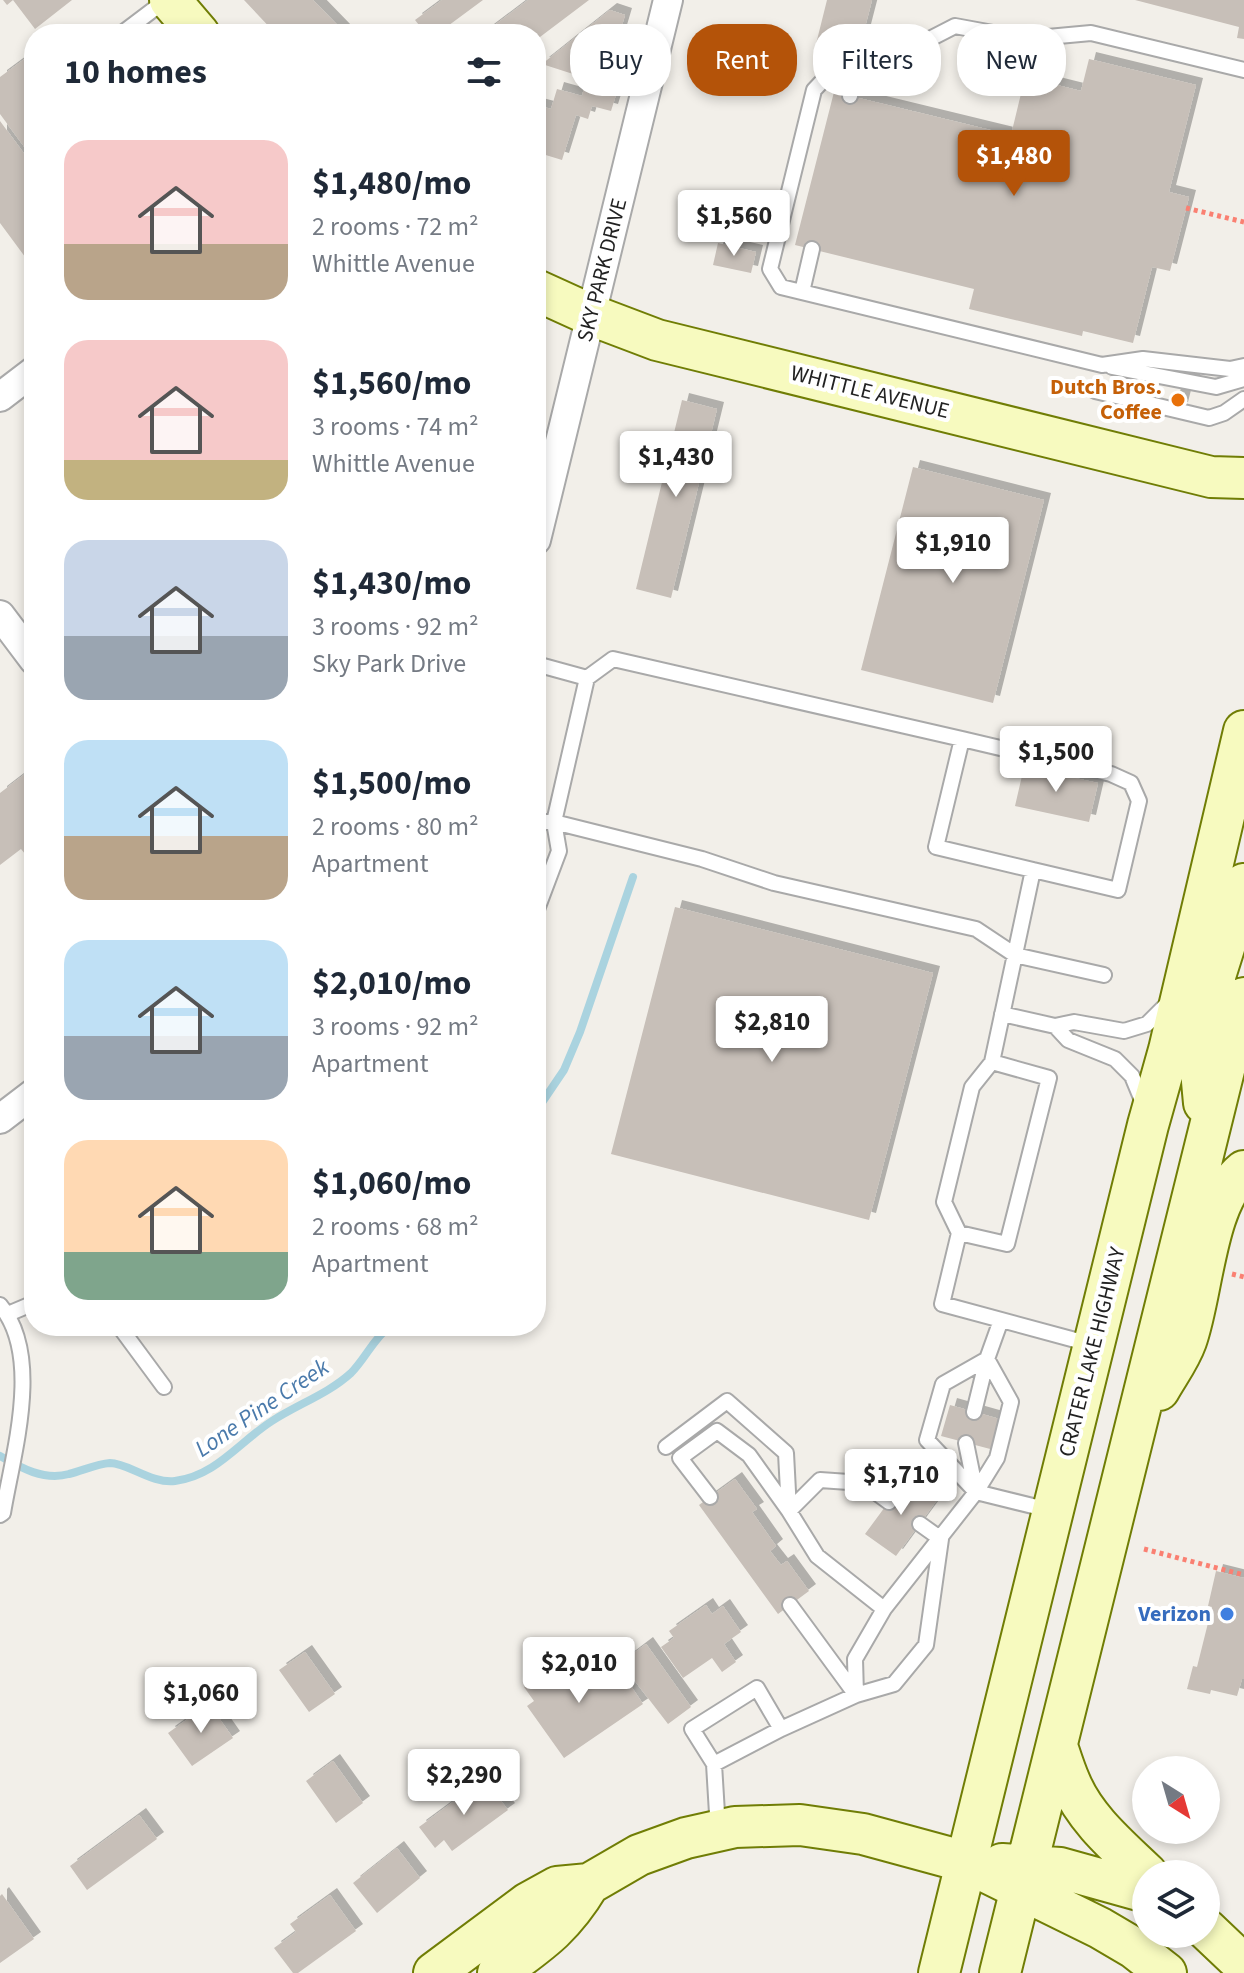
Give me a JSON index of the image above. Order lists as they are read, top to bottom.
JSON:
{
  "streets": {
    "main road": ["WHITTLE AVENUE", "CRATER LAKE HIGHWAY"],
    "street": ["SKY PARK DRIVE"]
  },
  "crossings": [
    ["SKY PARK DRIVE", "WHITTLE AVENUE"]
  ],
  "water": ["Lone Pine Creek"],
  "places": ["Dutch Bros. Coffee", "Verizon"],
  "north": "bottom right",
  "page": {
    "chip": [
      "Buy",
      "Rent",
      "Filters",
      "New"
    ],
    "heading": "10 homes",
    "list": [
      {
        "name": "$1,480/mo",
        "note": "2 rooms · 72 m² · Whittle Avenue"
      },
      {
        "name": "$1,560/mo",
        "note": "3 rooms · 74 m² · Whittle Avenue"
      },
      {
        "name": "$1,430/mo",
        "note": "3 rooms · 92 m² · Sky Park Drive"
      },
      {
        "name": "$1,500/mo",
        "note": "2 rooms · 80 m² · Apartment"
      },
      {
        "name": "$2,010/mo",
        "note": "3 rooms · 92 m² · Apartment"
      },
      {
        "name": "$1,060/mo",
        "note": "2 rooms · 68 m² · Apartment"
      }
    ],
    "price": [
      "$1,480",
      "$1,560",
      "$1,430",
      "$1,910",
      "$1,500",
      "$2,810",
      "$1,710",
      "$2,010",
      "$1,060",
      "$2,290"
    ]
  }
}
